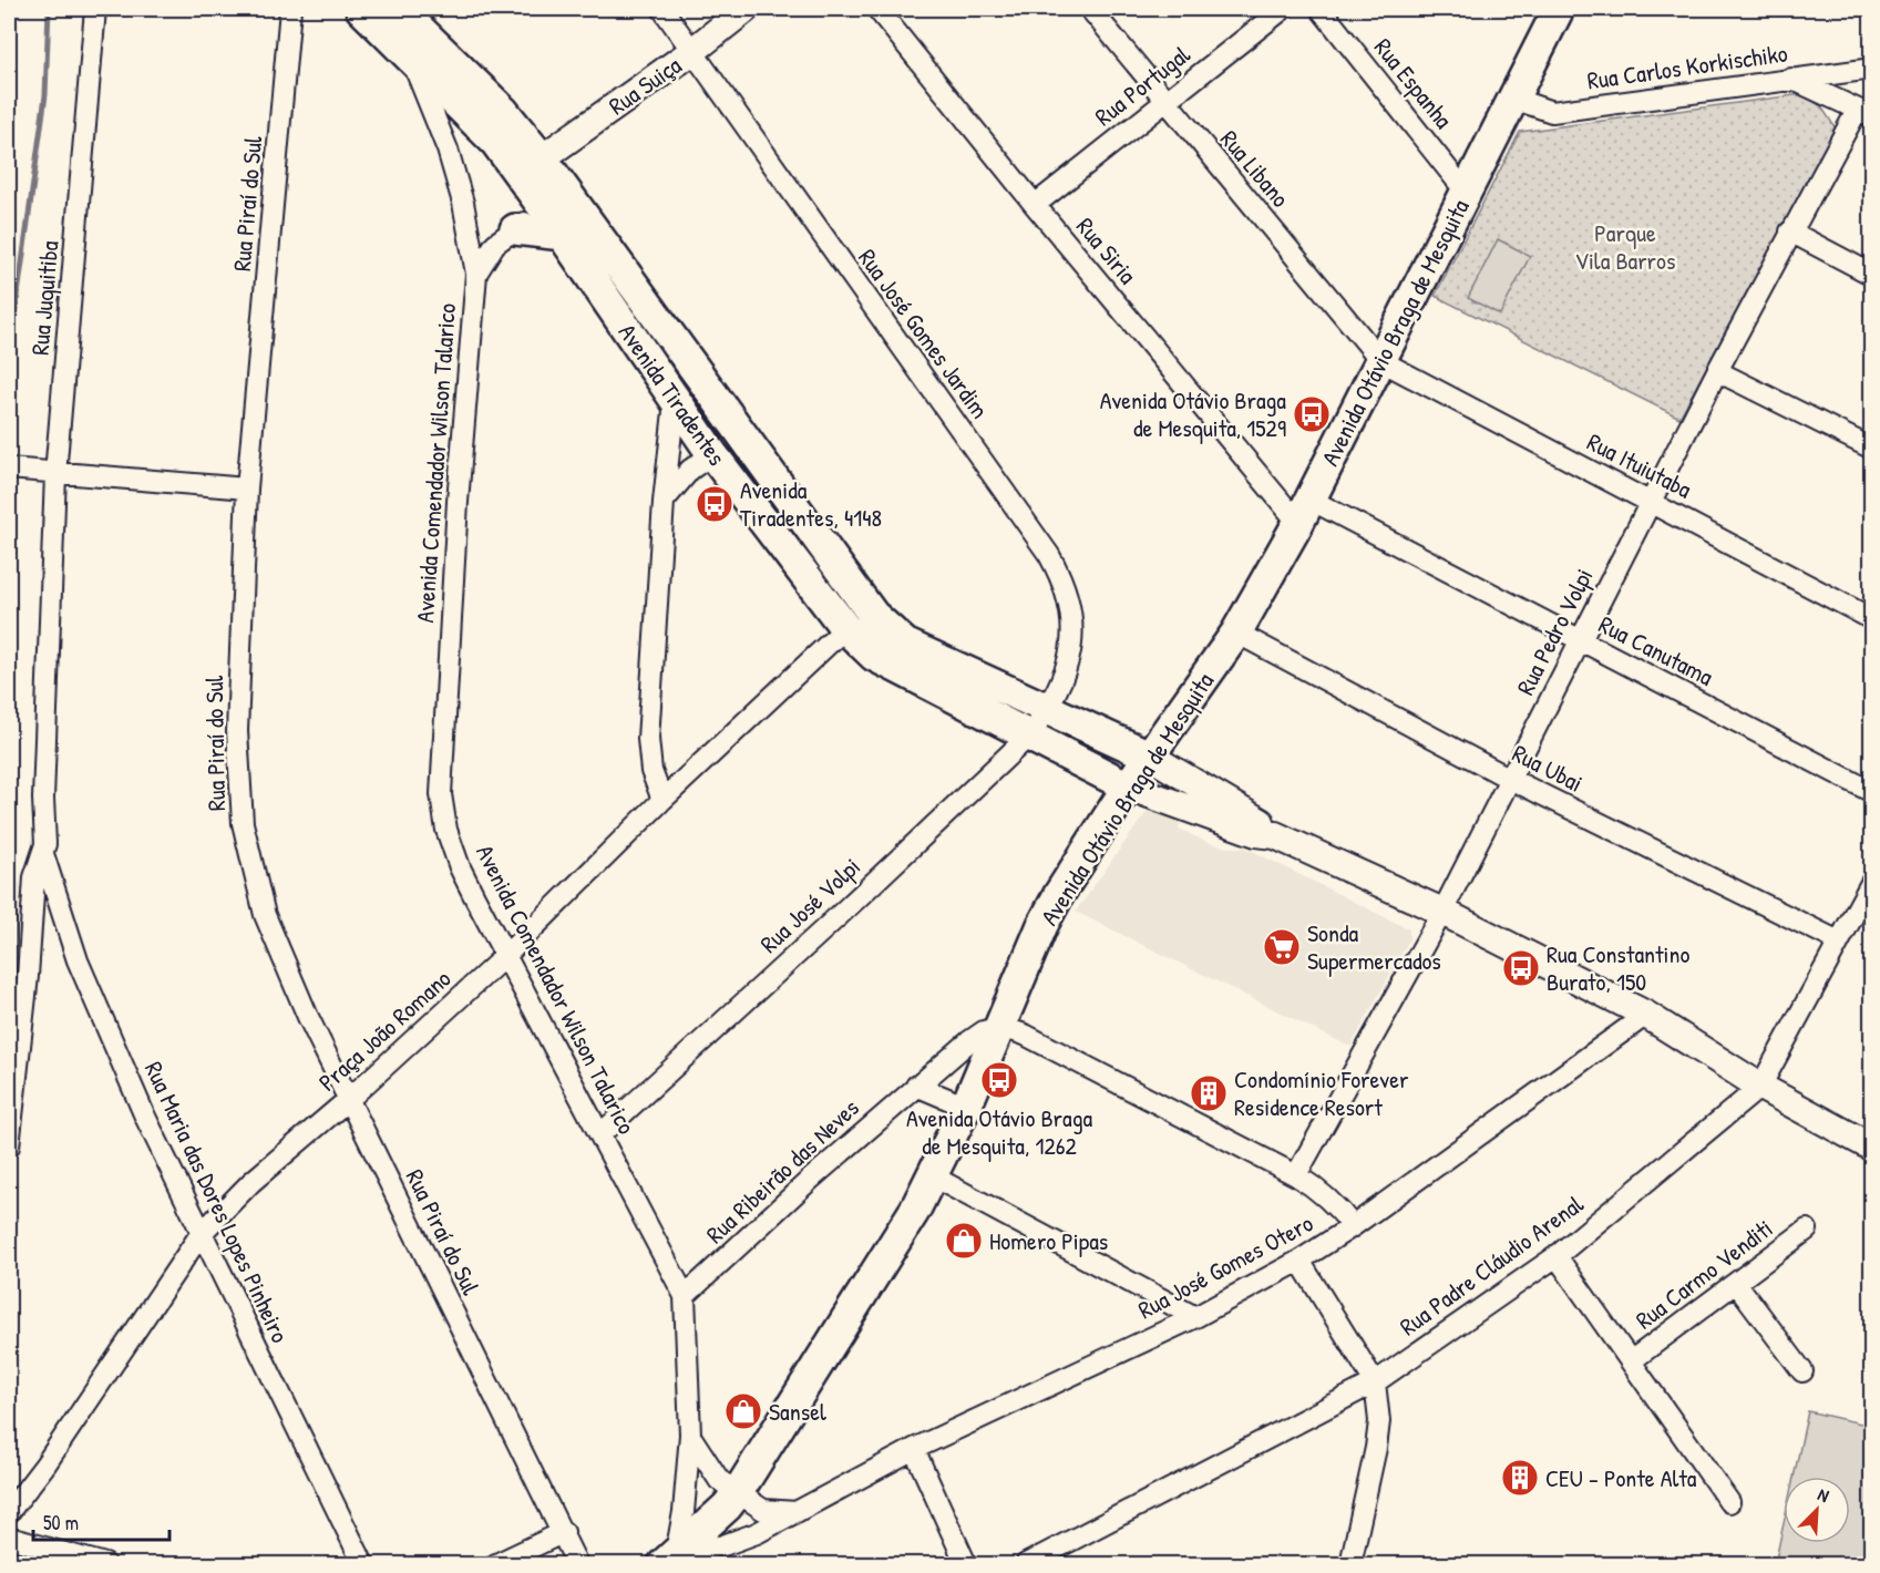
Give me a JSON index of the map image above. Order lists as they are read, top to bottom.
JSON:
{
  "streets": {
    "main road": ["Avenida Otávio Braga de Mesquita", "Avenida Tiradentes"],
    "street": [
      "Rua Carlos Korkischiko",
      "Rua Espanha",
      "Rua Suiça",
      "Rua Portugal",
      "Rua Libano",
      "Rua Piraí do Sul",
      "Rua Siria",
      "Rua Juquitiba",
      "Rua José Gomes Jardim",
      "Avenida Comendador Wilson Talarico",
      "Rua Ituiutaba",
      "Rua Pedro Volpi",
      "Rua Canutama",
      "Rua Ubai",
      "Rua José Volpi",
      "Praça João Romano",
      "Rua Ribeirão das Neves",
      "Rua Maria das Dores Lopes Pinheiro",
      "Rua Padre Cláudio Arenal",
      "Rua José Gomes Otero",
      "Rua Carmo Venditi"
    ]
  },
  "crossings": [
    ["Rua Carlos Korkischiko", "Avenida Otávio Braga de Mesquita"],
    ["Rua Espanha", "Avenida Otávio Braga de Mesquita"],
    ["Rua Suiça", "Rua José Gomes Jardim"],
    ["Rua Suiça", "Avenida Tiradentes"],
    ["Rua Portugal", "Rua Libano"],
    ["Rua Portugal", "Rua Siria"],
    ["Rua Libano", "Avenida Otávio Braga de Mesquita"],
    ["Rua Libano", "Rua Ituiutaba"],
    ["Rua Piraí do Sul", "Praça João Romano"],
    ["Rua Siria", "Avenida Otávio Braga de Mesquita"],
    ["Rua Siria", "Rua Canutama"],
    ["Rua Juquitiba", "Rua Maria das Dores Lopes Pinheiro"],
    ["Avenida Otávio Braga de Mesquita", "Avenida Tiradentes"],
    ["Avenida Otávio Braga de Mesquita", "Avenida Comendador Wilson Talarico"],
    ["Avenida Otávio Braga de Mesquita", "Rua Ituiutaba"],
    ["Avenida Otávio Braga de Mesquita", "Rua Canutama"],
    ["Avenida Otávio Braga de Mesquita", "Rua Ubai"],
    ["Avenida Otávio Braga de Mesquita", "Rua Ribeirão das Neves"],
    ["Avenida Otávio Braga de Mesquita", "Rua José Gomes Otero"],
    ["Rua José Gomes Jardim", "Avenida Tiradentes"],
    ["Rua José Gomes Jardim", "Rua José Volpi"],
    ["Avenida Tiradentes", "Avenida Comendador Wilson Talarico"],
    ["Avenida Tiradentes", "Rua José Volpi"],
    ["Avenida Tiradentes", "Praça João Romano"],
    ["Avenida Comendador Wilson Talarico", "Rua José Volpi"],
    ["Avenida Comendador Wilson Talarico", "Praça João Romano"],
    ["Avenida Comendador Wilson Talarico", "Rua Ribeirão das Neves"],
    ["Avenida Comendador Wilson Talarico", "Rua José Gomes Otero"],
    ["Rua Ituiutaba", "Rua Pedro Volpi"],
    ["Rua Pedro Volpi", "Rua Canutama"],
    ["Rua Pedro Volpi", "Rua Ubai"],
    ["Rua Ubai", "Rua Padre Cláudio Arenal"],
    ["Praça João Romano", "Rua Maria das Dores Lopes Pinheiro"]
  ],
  "parks": ["Parque Vila Barros"],
  "places": {
    "bus stop": [
      "Avenida Otávio Braga de Mesquita, 1529",
      "Avenida Tiradentes, 4148",
      "Rua Constantino Burato, 150",
      "Avenida Otávio Braga de Mesquita, 1262"
    ],
    "supermarket": ["Sonda Supermercados"],
    "building": ["Condomínio Forever Residence Resort", "CEU - Ponte Alta"],
    "shop": ["Homero Pipas", "Sansel"]
  },
  "scale_bar": "50 m",
  "north": "top right"
}
